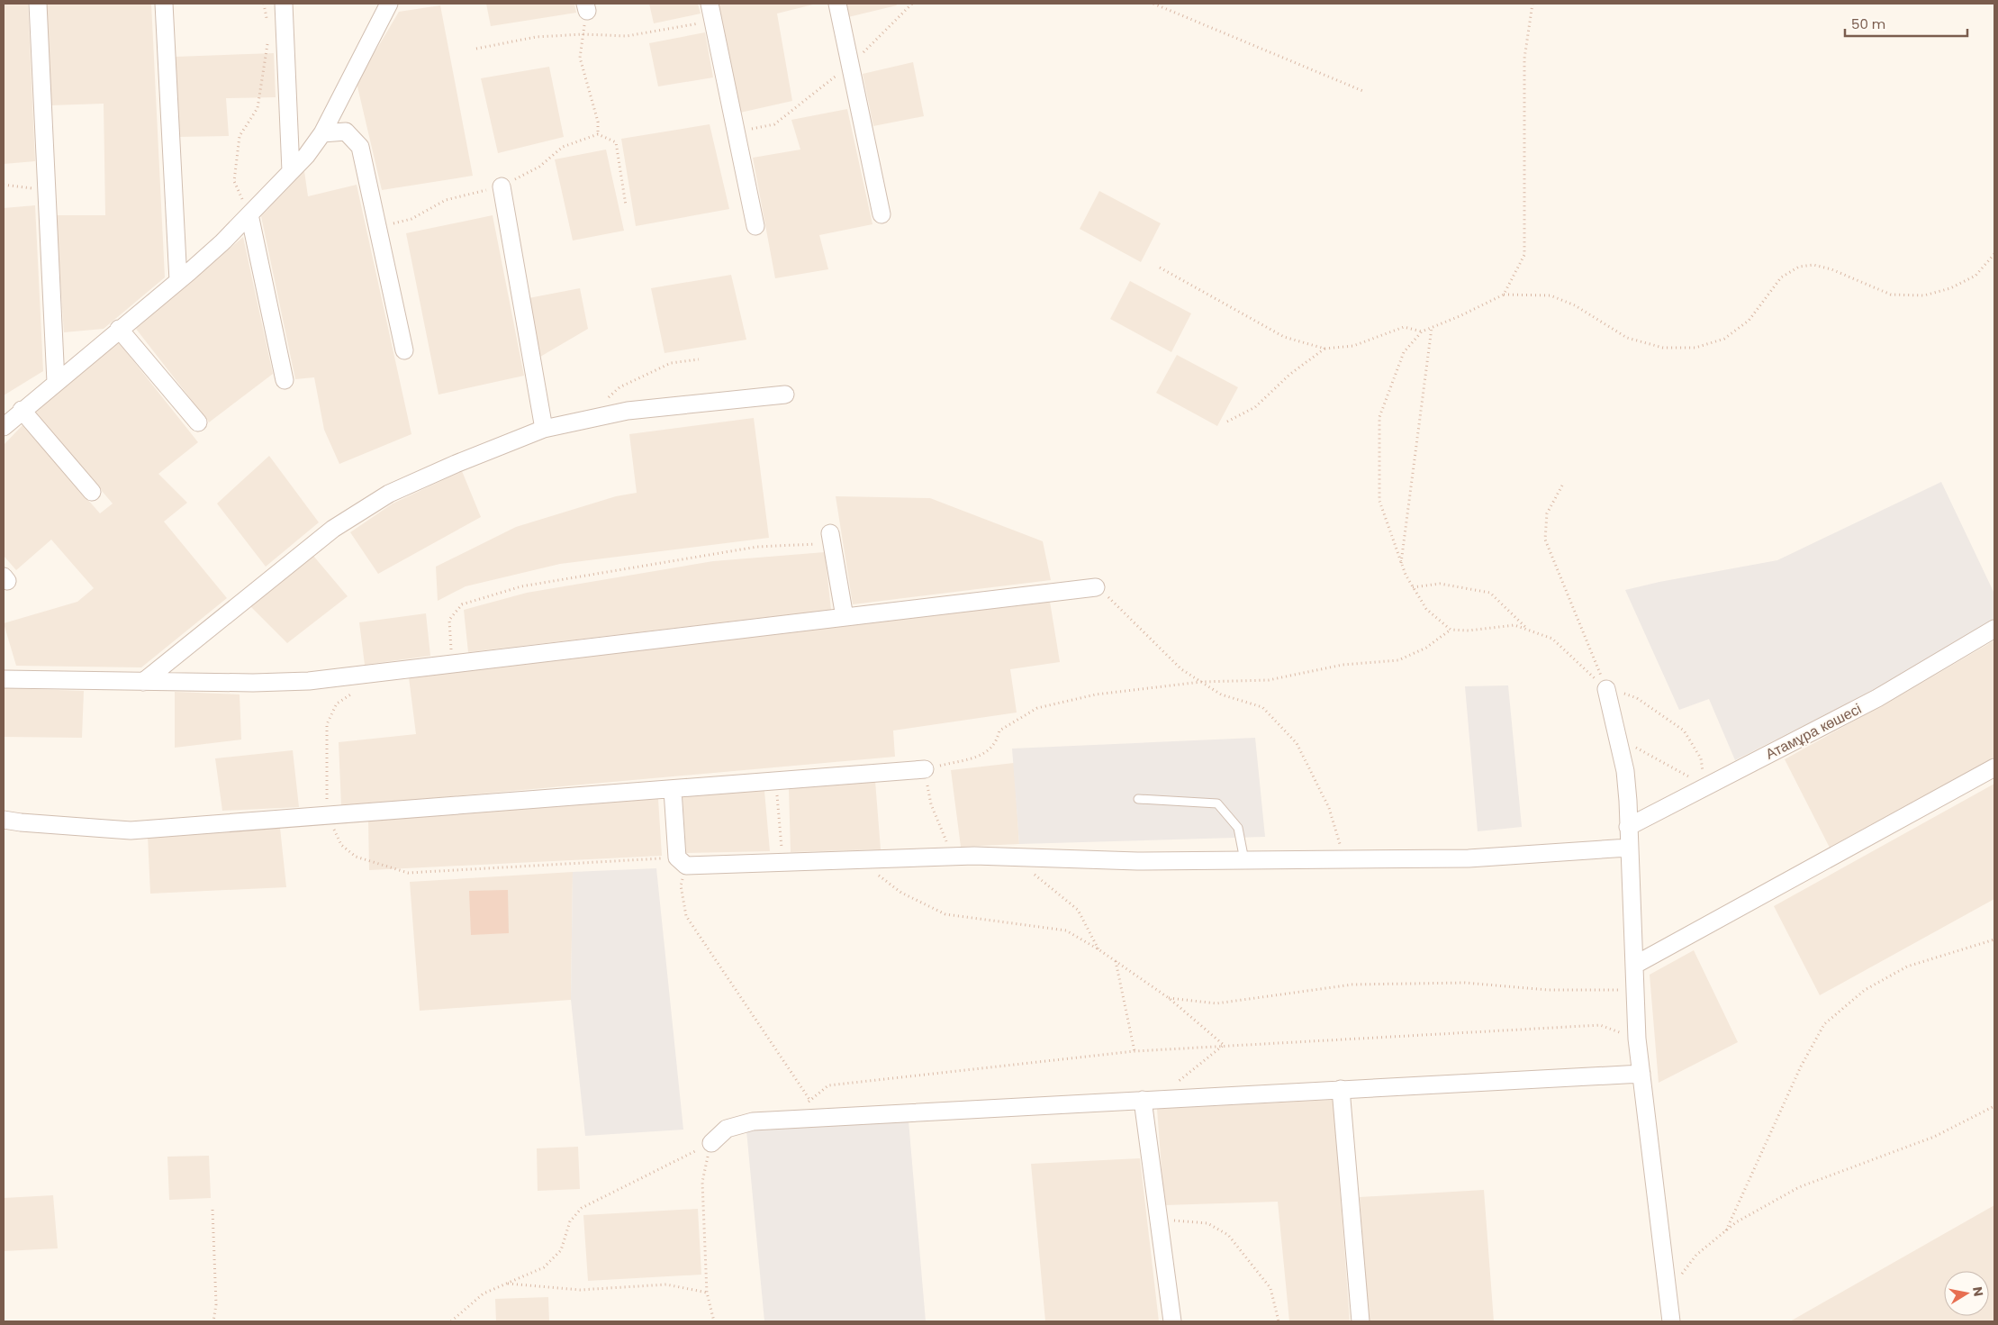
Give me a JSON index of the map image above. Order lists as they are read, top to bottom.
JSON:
{
  "streets": {
    "street": ["Атамұра көшесі"]
  },
  "scale_bar": "50 m",
  "north": "right"
}
